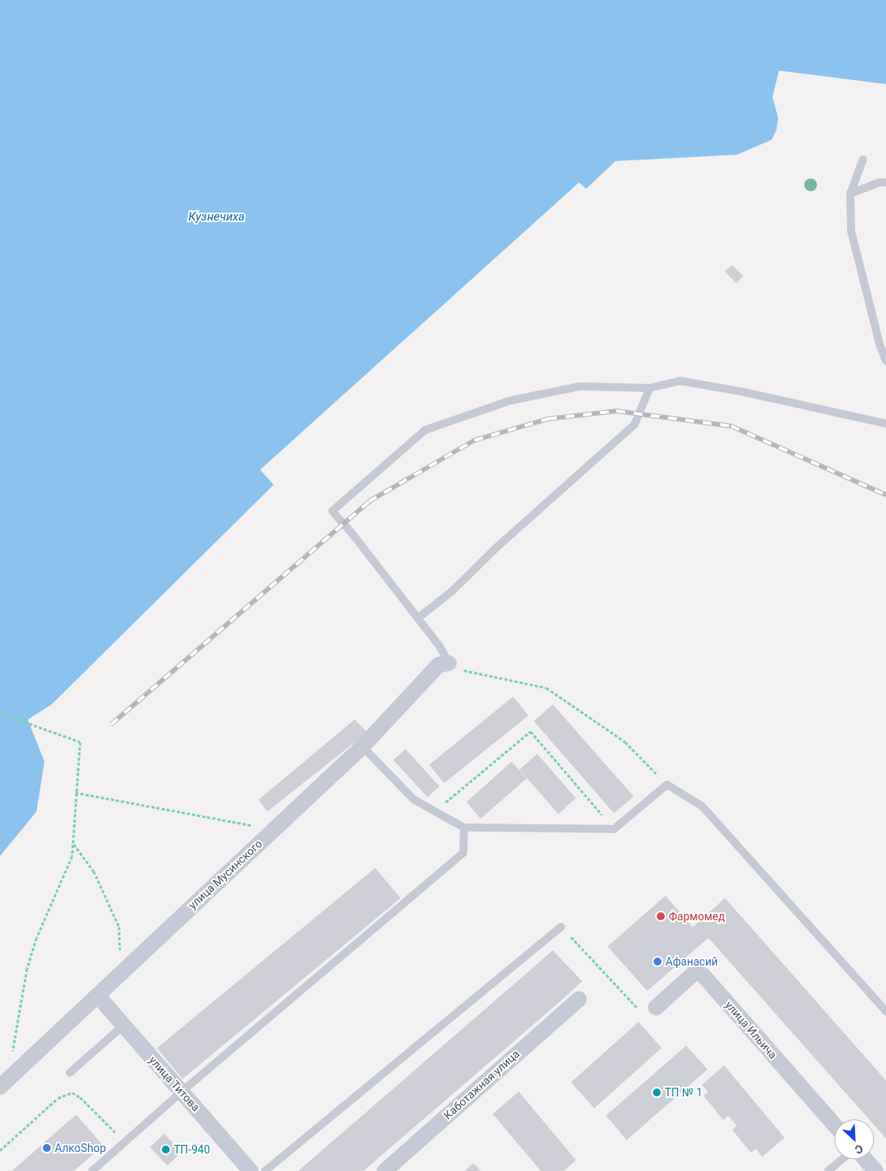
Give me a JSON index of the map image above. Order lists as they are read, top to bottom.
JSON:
{
  "streets": {
    "street": [
      "улица Мусинского",
      "улица Ильича",
      "улица Титова",
      "Каботажная улица"
    ]
  },
  "crossings": [
    ["улица Мусинского", "улица Титова"]
  ],
  "water": ["Кузнечиха"],
  "places": [
    "Фармомед",
    "Афанасий",
    "ТП № 1",
    "АлкоShop",
    "ТП-940"
  ],
  "north": "bottom right"
}
